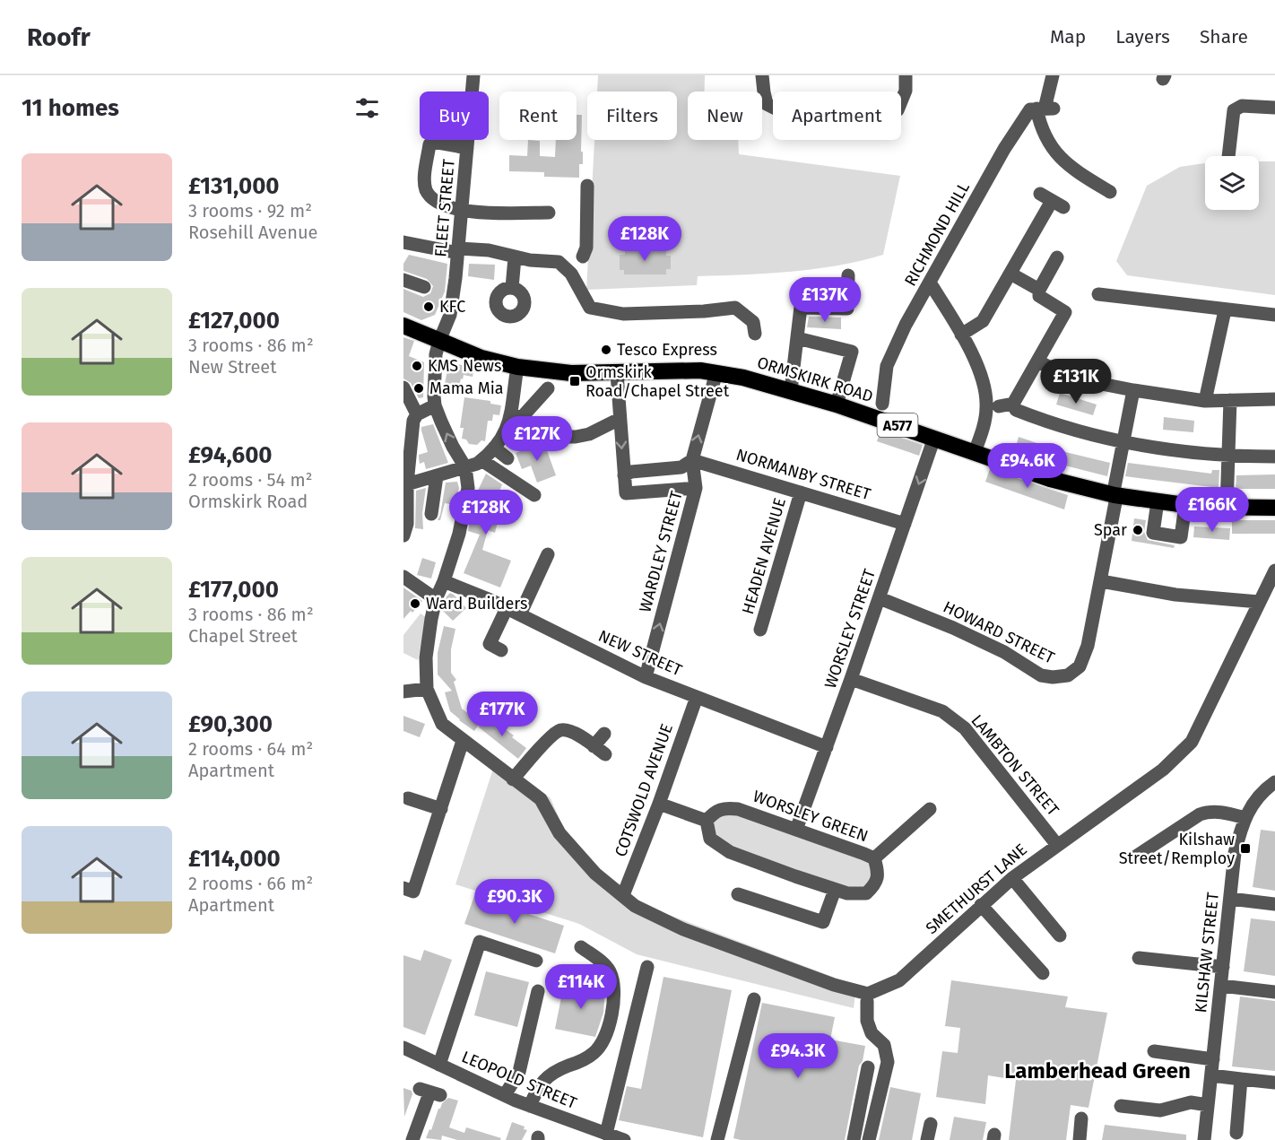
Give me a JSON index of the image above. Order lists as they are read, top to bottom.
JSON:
{
  "streets": {
    "highway": ["ORMSKIRK ROAD", "A577"],
    "street": [
      "FLEET STREET",
      "RICHMOND HILL",
      "NORMANBY STREET",
      "WARDLEY STREET",
      "HEADEN AVENUE",
      "WORSLEY STREET",
      "HOWARD STREET",
      "NEW STREET",
      "LAMBTON STREET",
      "COTSWOLD AVENUE",
      "WORSLEY GREEN",
      "SMETHURST LANE",
      "KILSHAW STREET",
      "LEOPOLD STREET"
    ]
  },
  "crossings": [
    ["FLEET STREET", "ORMSKIRK ROAD"],
    ["ORMSKIRK ROAD", "WARDLEY STREET"],
    ["ORMSKIRK ROAD", "WORSLEY STREET"],
    ["ORMSKIRK ROAD", "HOWARD STREET"],
    ["NORMANBY STREET", "WARDLEY STREET"],
    ["NORMANBY STREET", "HEADEN AVENUE"],
    ["NORMANBY STREET", "WORSLEY STREET"],
    ["WARDLEY STREET", "NEW STREET"],
    ["WORSLEY STREET", "HOWARD STREET"],
    ["WORSLEY STREET", "NEW STREET"],
    ["WORSLEY STREET", "LAMBTON STREET"],
    ["WORSLEY STREET", "WORSLEY GREEN"],
    ["NEW STREET", "COTSWOLD AVENUE"],
    ["LAMBTON STREET", "SMETHURST LANE"],
    ["COTSWOLD AVENUE", "SMETHURST LANE"]
  ],
  "one_way": ["WARDLEY STREET"],
  "districts": ["Lamberhead Green"],
  "places": {
    "other": [
      "KFC",
      "Tesco Express",
      "KMS News",
      "Mama Mia",
      "Spar",
      "Ward Builders"
    ],
    "transit": ["Ormskirk Road/Chapel Street", "Kilshaw Street/Remploy"]
  },
  "page": {
    "header": "Roofr",
    "nav": ["Map", "Layers", "Share"],
    "heading": "11 homes",
    "chip": [
      "Buy",
      "Rent",
      "Filters",
      "New",
      "Apartment"
    ],
    "list": [
      {
        "name": "£131,000",
        "note": "3 rooms · 92 m² · Rosehill Avenue"
      },
      {
        "name": "£127,000",
        "note": "3 rooms · 86 m² · New Street"
      },
      {
        "name": "£94,600",
        "note": "2 rooms · 54 m² · Ormskirk Road"
      },
      {
        "name": "£177,000",
        "note": "3 rooms · 86 m² · Chapel Street"
      },
      {
        "name": "£90,300",
        "note": "2 rooms · 64 m² · Apartment"
      },
      {
        "name": "£114,000",
        "note": "2 rooms · 66 m² · Apartment"
      }
    ],
    "price": [
      "£128K",
      "£137K",
      "£131K",
      "£127K",
      "£94.6K",
      "£166K",
      "£128K",
      "£177K",
      "£90.3K",
      "£114K",
      "£94.3K"
    ]
  }
}
